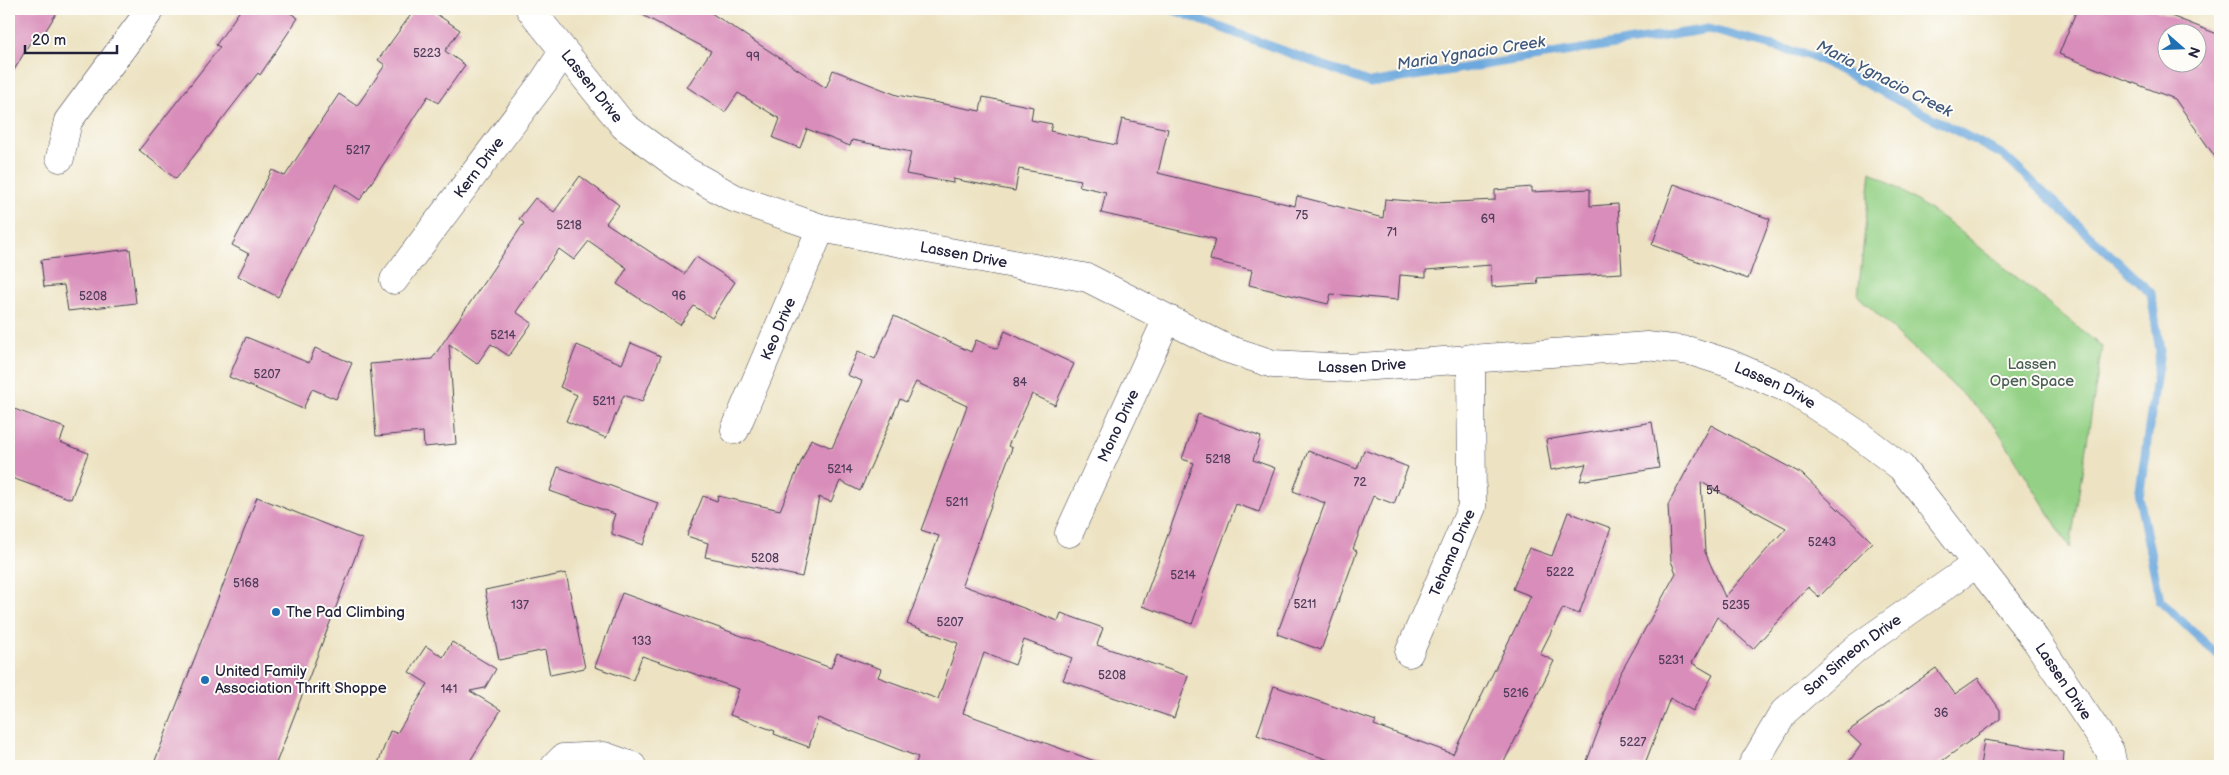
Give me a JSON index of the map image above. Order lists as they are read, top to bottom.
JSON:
{
  "streets": {
    "street": [
      "Lassen Drive",
      "Kern Drive",
      "Keo Drive",
      "Mono Drive",
      "Tehama Drive",
      "San Simeon Drive"
    ]
  },
  "crossings": [
    ["Lassen Drive", "Kern Drive"],
    ["Lassen Drive", "Keo Drive"],
    ["Lassen Drive", "Mono Drive"],
    ["Lassen Drive", "Tehama Drive"],
    ["Lassen Drive", "San Simeon Drive"]
  ],
  "water": ["Maria Ygnacio Creek"],
  "parks": ["Lassen Open Space"],
  "places": ["The Pad Climbing", "United Family Association Thrift Shoppe"],
  "house_numbers": [
    "5223",
    "99",
    "5217",
    "75",
    "69",
    "5218",
    "71",
    "5208",
    "96",
    "5214",
    "5207",
    "84",
    "5211",
    "5218",
    "5214",
    "72",
    "54",
    "5211",
    "5243",
    "5208",
    "5222",
    "5214",
    "5168",
    "5211",
    "137",
    "5235",
    "5207",
    "133",
    "5231",
    "5208",
    "141",
    "5216",
    "36",
    "5227"
  ],
  "scale_bar": "20 m",
  "north": "right"
}
